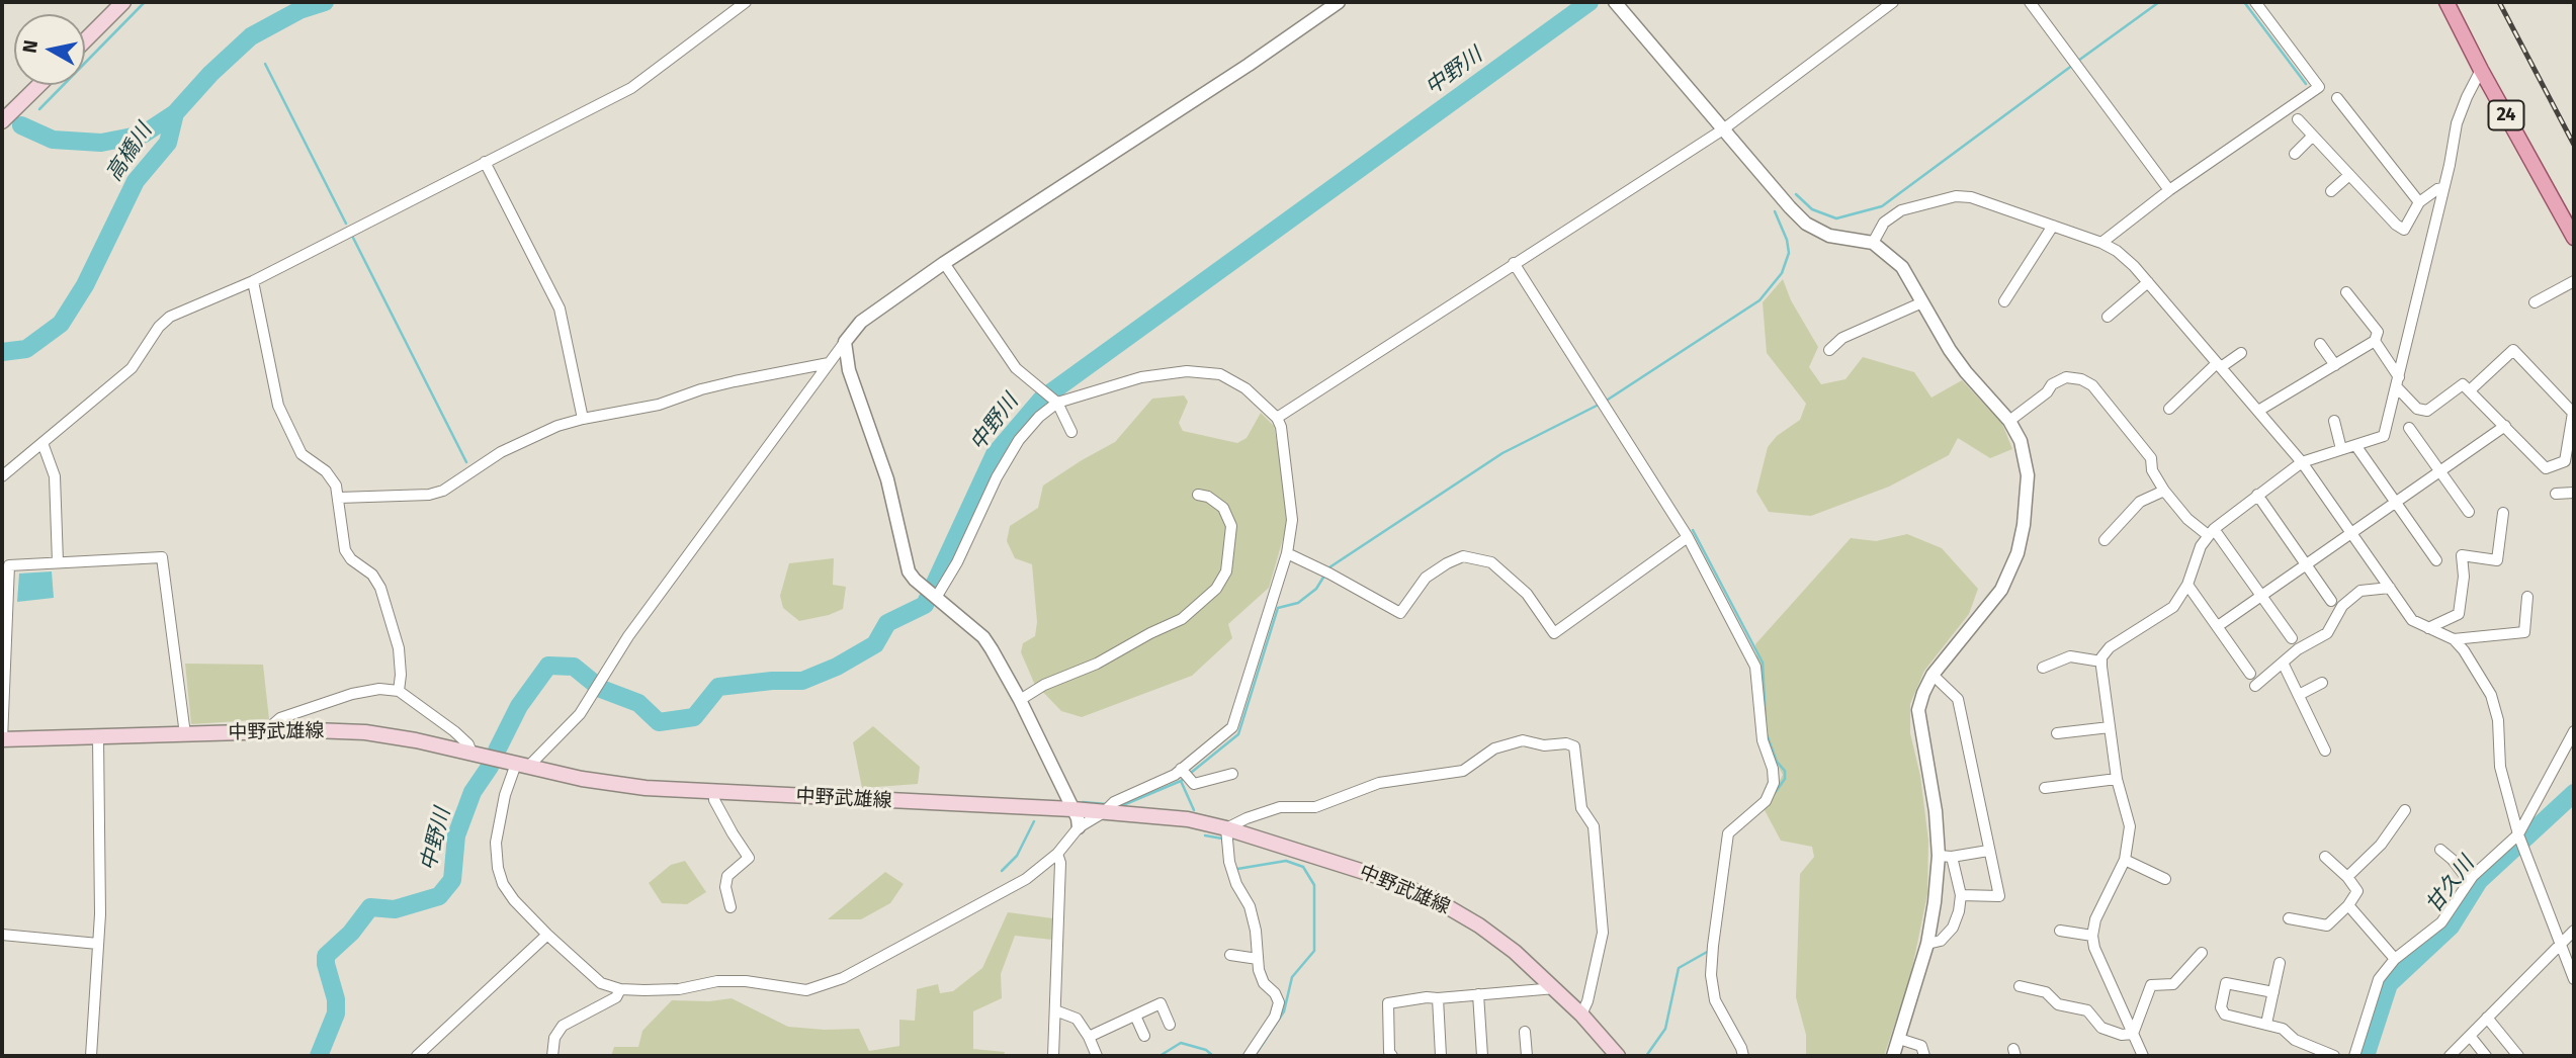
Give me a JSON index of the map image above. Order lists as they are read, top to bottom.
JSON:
{
  "streets": {
    "main road": ["24", "中野武雄線"]
  },
  "water": ["中野川", "高橋川", "甘久川"],
  "north": "left"
}
